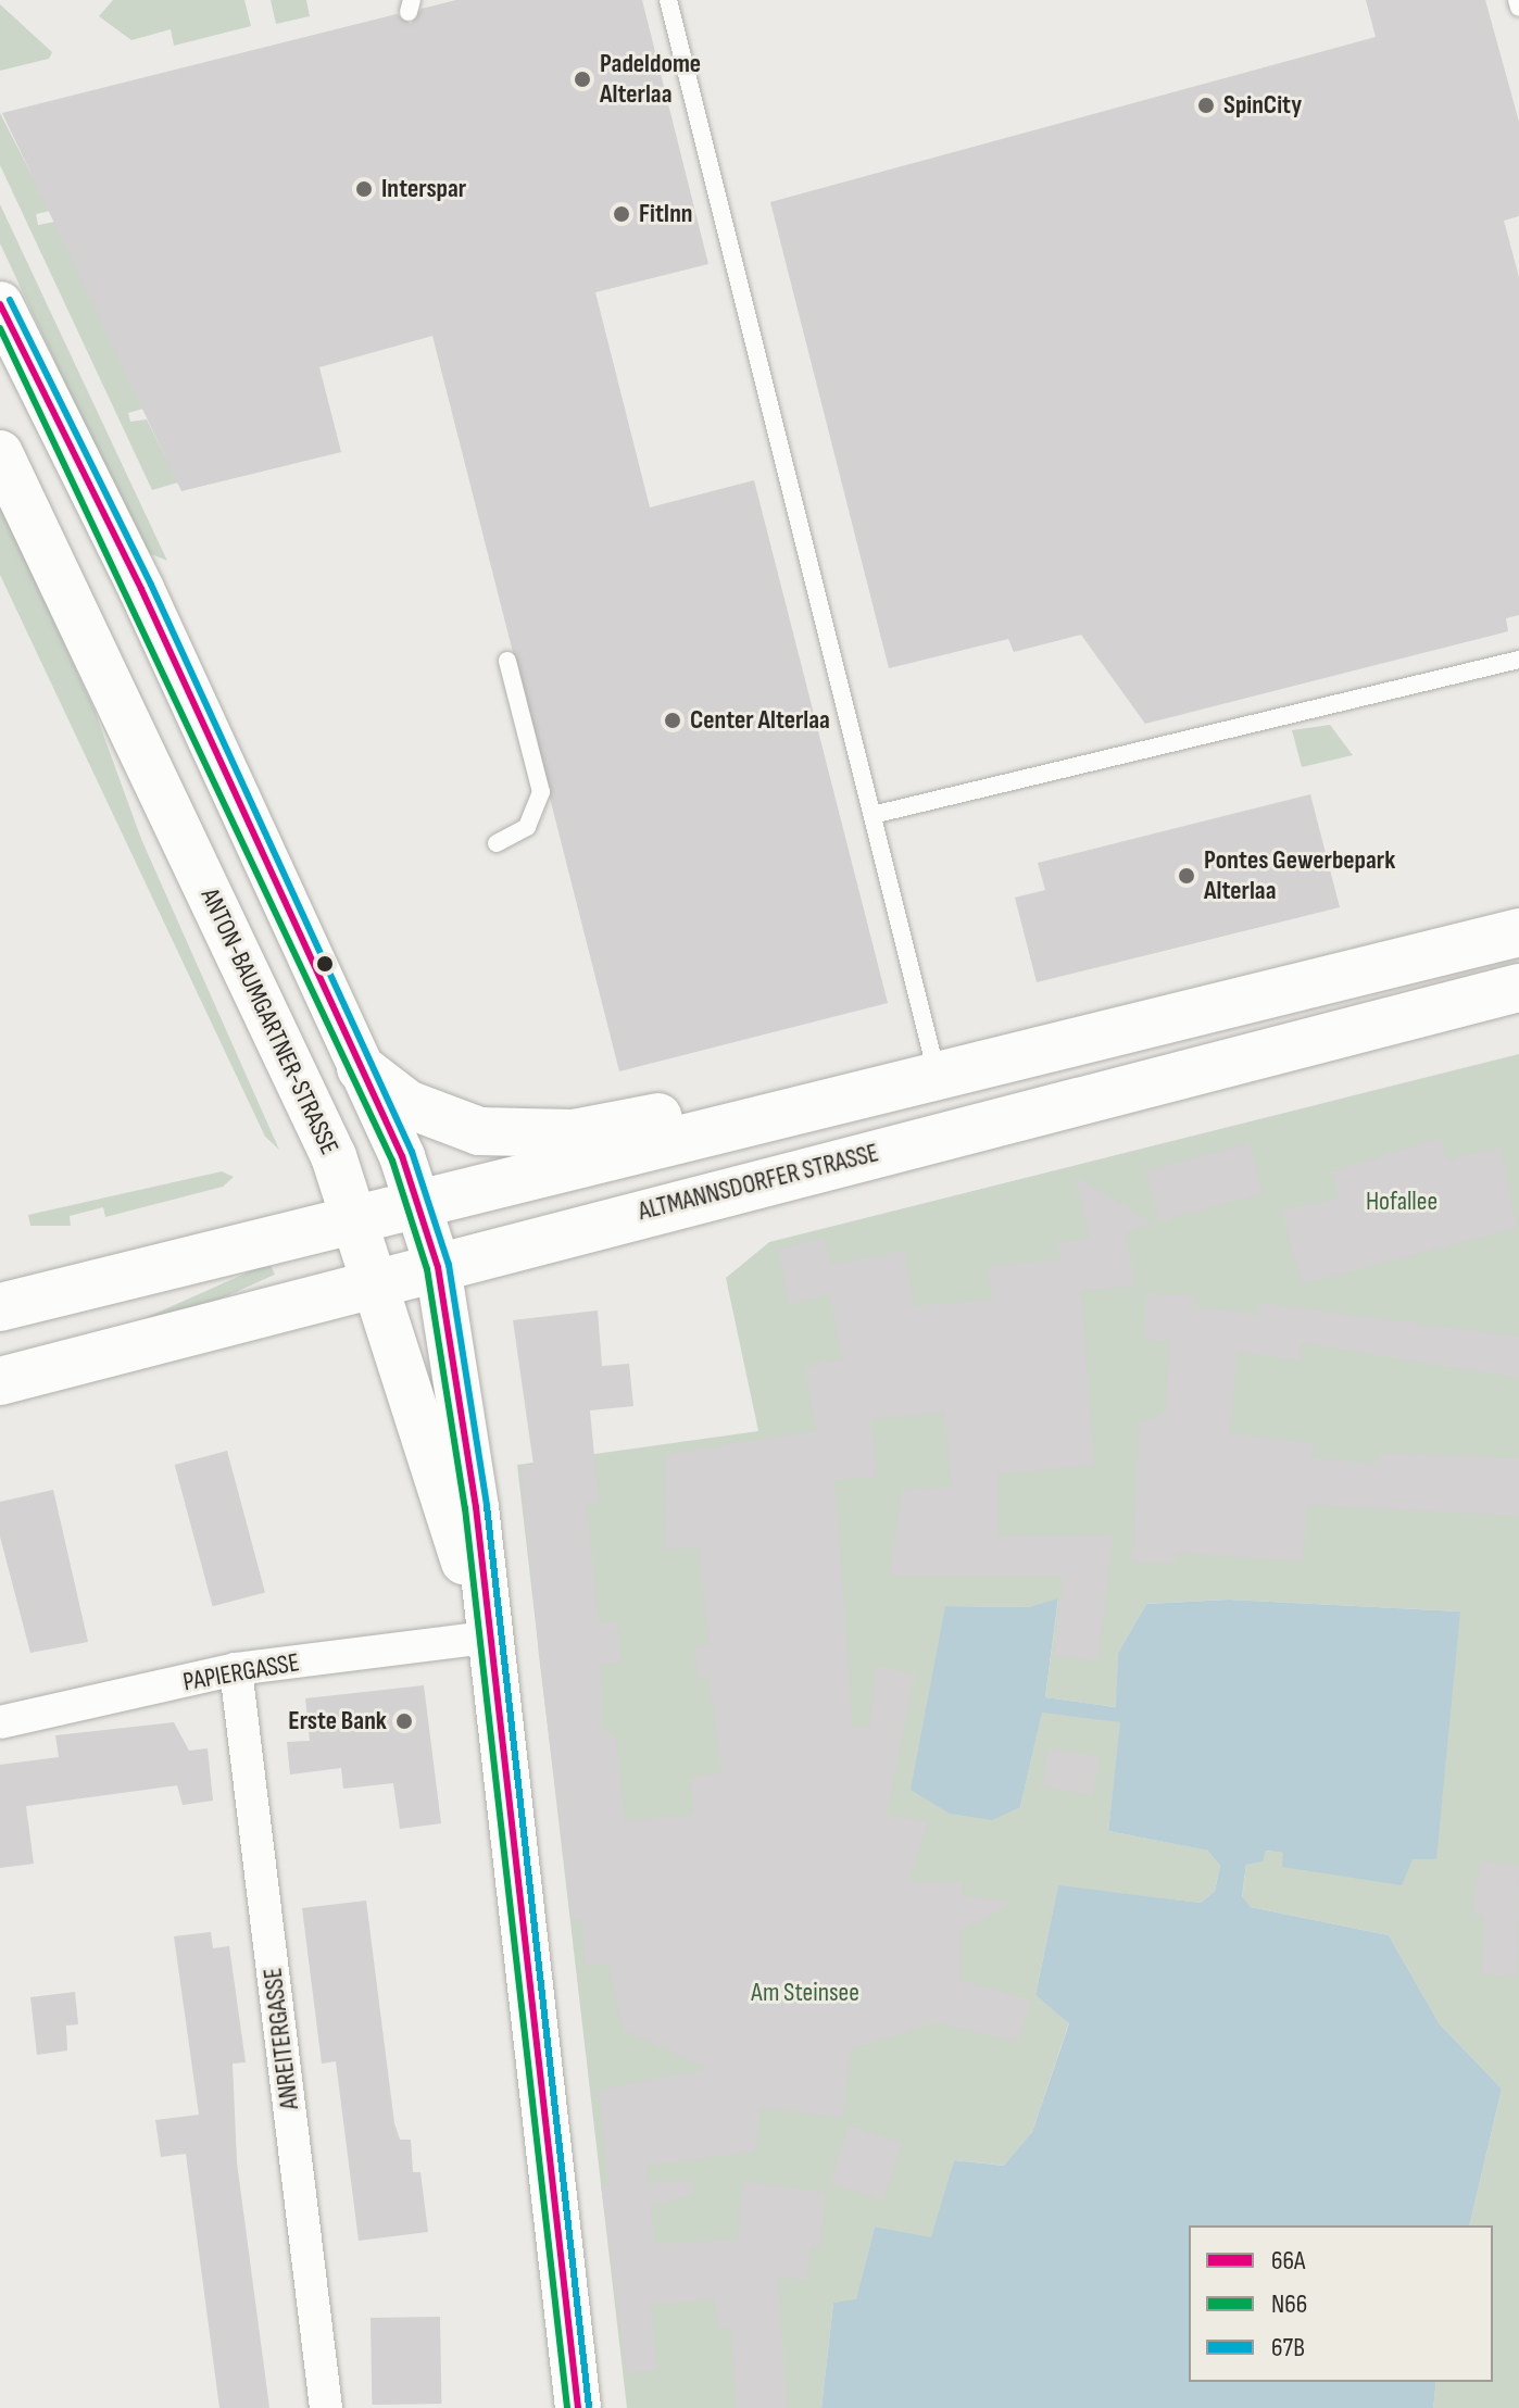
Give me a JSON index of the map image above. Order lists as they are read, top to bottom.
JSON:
{
  "streets": {
    "main road": ["ANTON-BAUMGARTNER-STRASSE", "ALTMANNSDORFER STRASSE"],
    "street": ["PAPIERGASSE", "ANREITERGASSE"]
  },
  "crossings": [
    ["ANTON-BAUMGARTNER-STRASSE", "ALTMANNSDORFER STRASSE"],
    ["ANTON-BAUMGARTNER-STRASSE", "PAPIERGASSE"],
    ["PAPIERGASSE", "ANREITERGASSE"]
  ],
  "parks": ["Hofallee", "Am Steinsee"],
  "places": [
    "Padeldome Alterlaa",
    "SpinCity",
    "Interspar",
    "FitInn",
    "Center Alterlaa",
    "Pontes Gewerbepark Alterlaa",
    "Erste Bank"
  ],
  "lines": ["transit line 67B", "transit line 66A", "transit line N66"],
  "legend": ["66A", "N66", "67B"]
}
